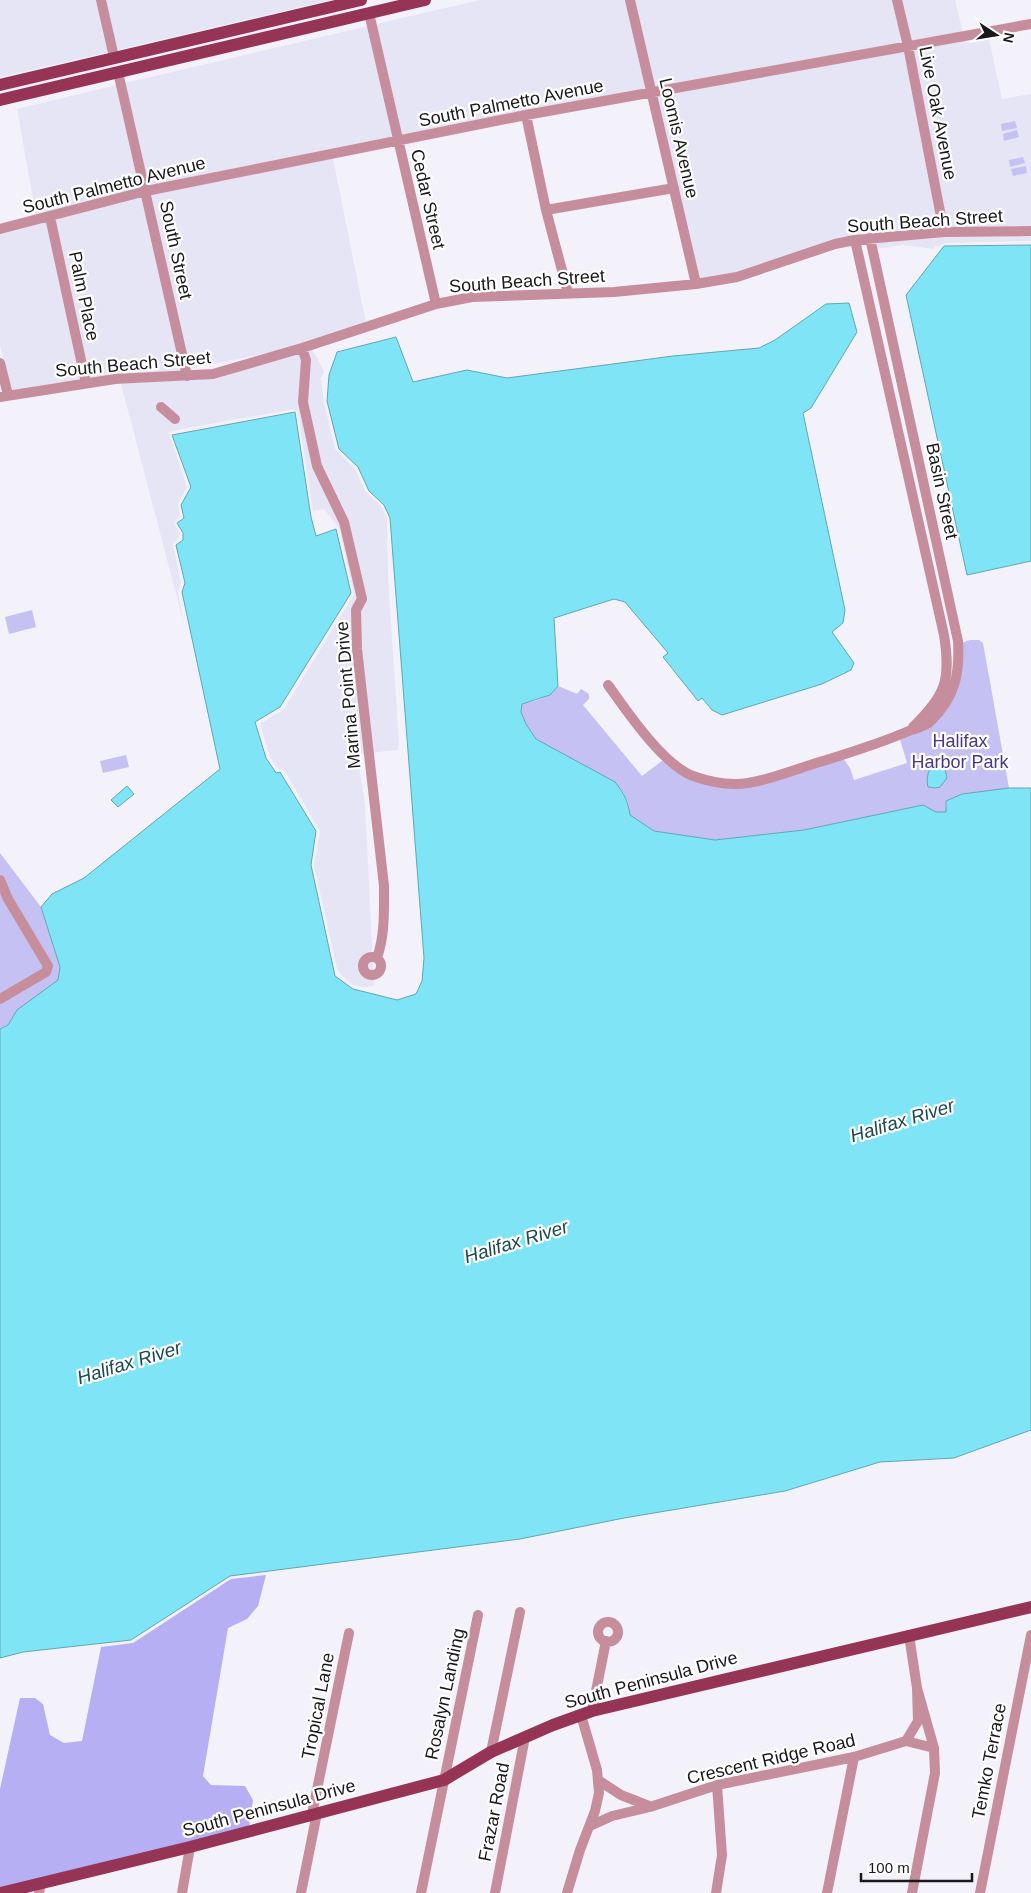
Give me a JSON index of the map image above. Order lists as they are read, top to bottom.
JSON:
{
  "streets": {
    "main road": ["South Peninsula Drive"],
    "street": [
      "South Palmetto Avenue",
      "Live Oak Avenue",
      "Loomis Avenue",
      "Cedar Street",
      "South Beach Street",
      "South Street",
      "Palm Place",
      "Basin Street",
      "Marina Point Drive",
      "Rosalyn Landing",
      "Tropical Lane",
      "Crescent Ridge Road",
      "Temko Terrace",
      "Frazar Road"
    ]
  },
  "crossings": [
    ["South Palmetto Avenue", "Live Oak Avenue"],
    ["South Palmetto Avenue", "Loomis Avenue"],
    ["South Palmetto Avenue", "Cedar Street"],
    ["South Palmetto Avenue", "South Street"],
    ["South Palmetto Avenue", "Palm Place"],
    ["Live Oak Avenue", "South Beach Street"],
    ["Loomis Avenue", "South Beach Street"],
    ["Cedar Street", "South Beach Street"],
    ["South Beach Street", "South Street"],
    ["South Beach Street", "Palm Place"],
    ["South Beach Street", "Basin Street"],
    ["South Beach Street", "Marina Point Drive"],
    ["South Peninsula Drive", "Rosalyn Landing"],
    ["South Peninsula Drive", "Tropical Lane"],
    ["South Peninsula Drive", "Frazar Road"]
  ],
  "water": ["Halifax River"],
  "parks": ["Halifax Harbor Park"],
  "scale_bar": "100 m",
  "north": "right"
}
